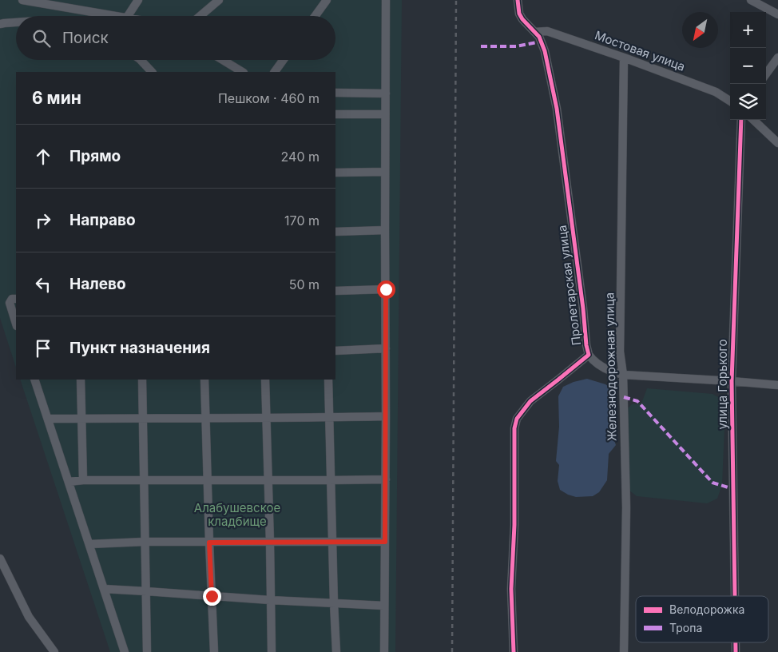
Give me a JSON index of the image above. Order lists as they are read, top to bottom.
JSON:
{
  "streets": {
    "street": [
      "Мостовая улица",
      "Пролетарская улица",
      "Железнодорожная улица",
      "улица Горького"
    ]
  },
  "crossings": [
    ["Мостовая улица", "Пролетарская улица"],
    ["Мостовая улица", "Железнодорожная улица"]
  ],
  "parks": ["Алабушевское кладбище"],
  "legend": ["Велодорожка", "Тропа"],
  "north": "bottom left",
  "page": {
    "map_buttons": ["+", "−"],
    "search": "Поиск",
    "heading": ["6 мин", "Пешком · 460 m"],
    "list": [
      ["Прямо", "240 m"],
      ["Направо", "170 m"],
      ["Налево", "50 m"],
      "Пункт назначения"
    ]
  }
}
